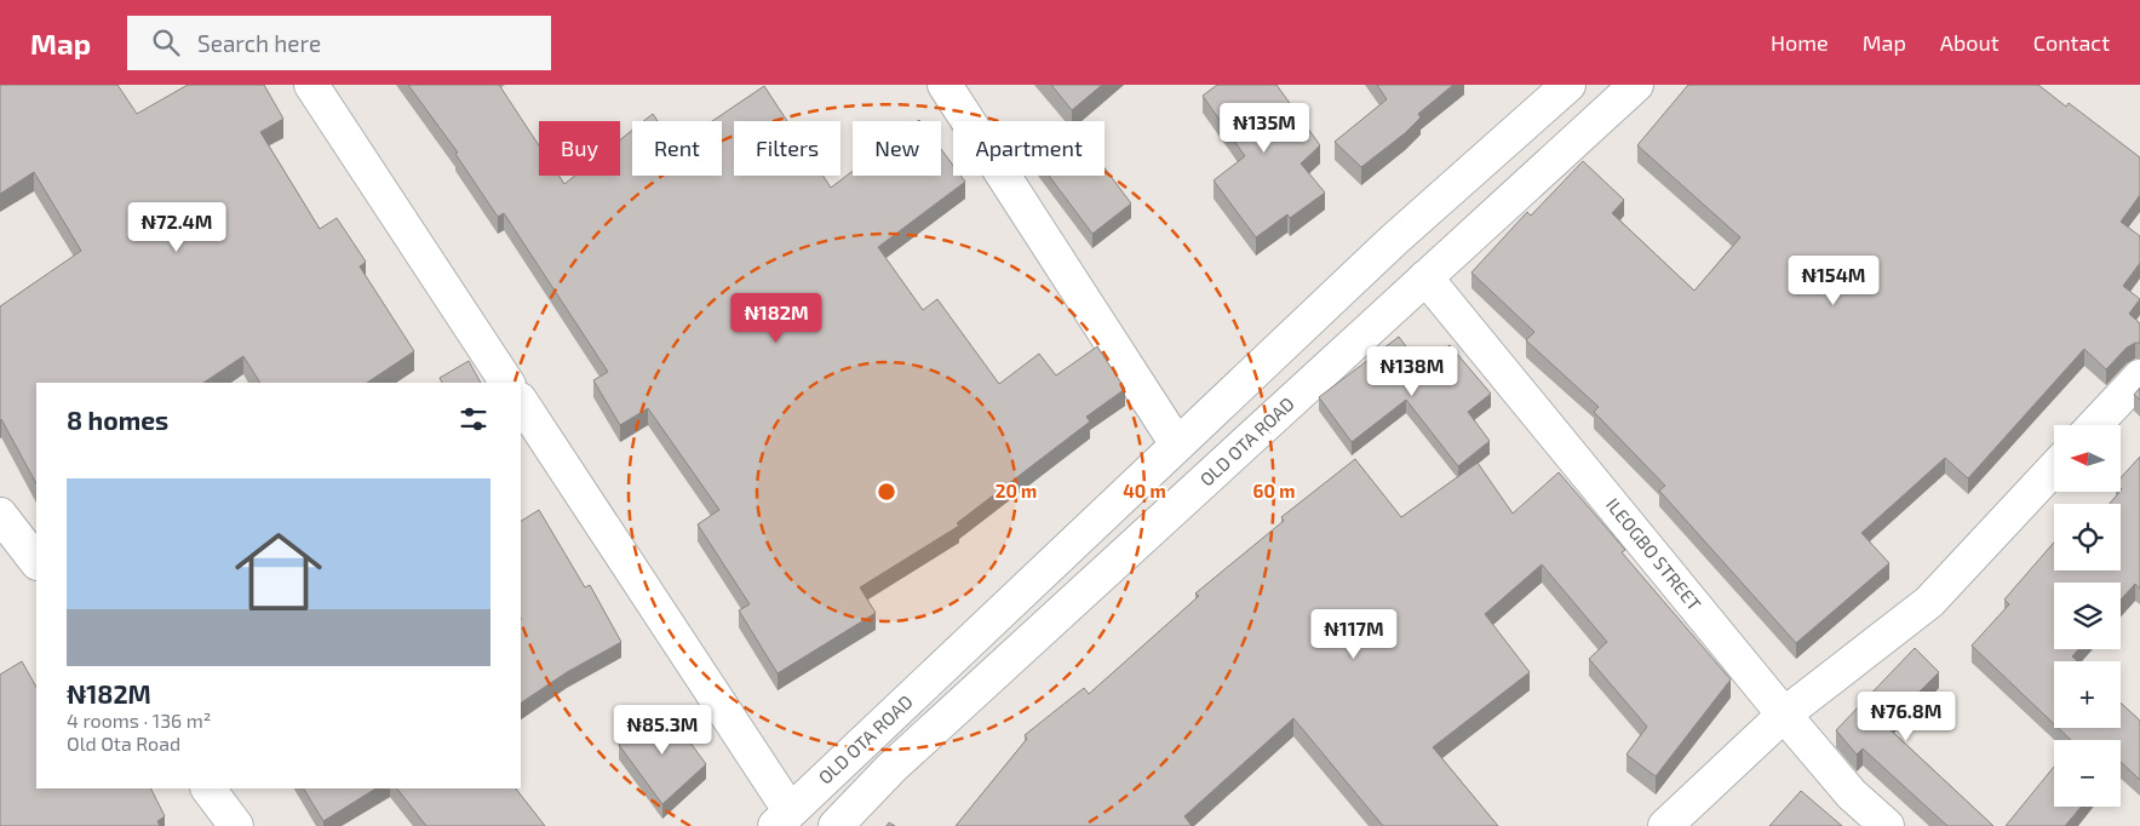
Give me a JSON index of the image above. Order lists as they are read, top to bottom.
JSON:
{
  "streets": {
    "street": ["OLD OTA ROAD", "ILEOGBO STREET"]
  },
  "crossings": [
    ["OLD OTA ROAD", "ILEOGBO STREET"]
  ],
  "north": "left",
  "page": {
    "header": "Map",
    "search": "Search here",
    "nav": [
      "Home",
      "Map",
      "About",
      "Contact"
    ],
    "price": [
      "₦135M",
      "₦72.4M",
      "₦154M",
      "₦182M",
      "₦138M",
      "₦117M",
      "₦76.8M",
      "₦85.3M"
    ],
    "chip": [
      "Buy",
      "Rent",
      "Filters",
      "New",
      "Apartment"
    ],
    "heading": "8 homes",
    "map_buttons": ["+", "−"],
    "list": [
      {
        "name": "₦182M",
        "note": "4 rooms · 136 m² · Old Ota Road"
      }
    ]
  },
  "rings": ["20 m", "40 m", "60 m"]
}
